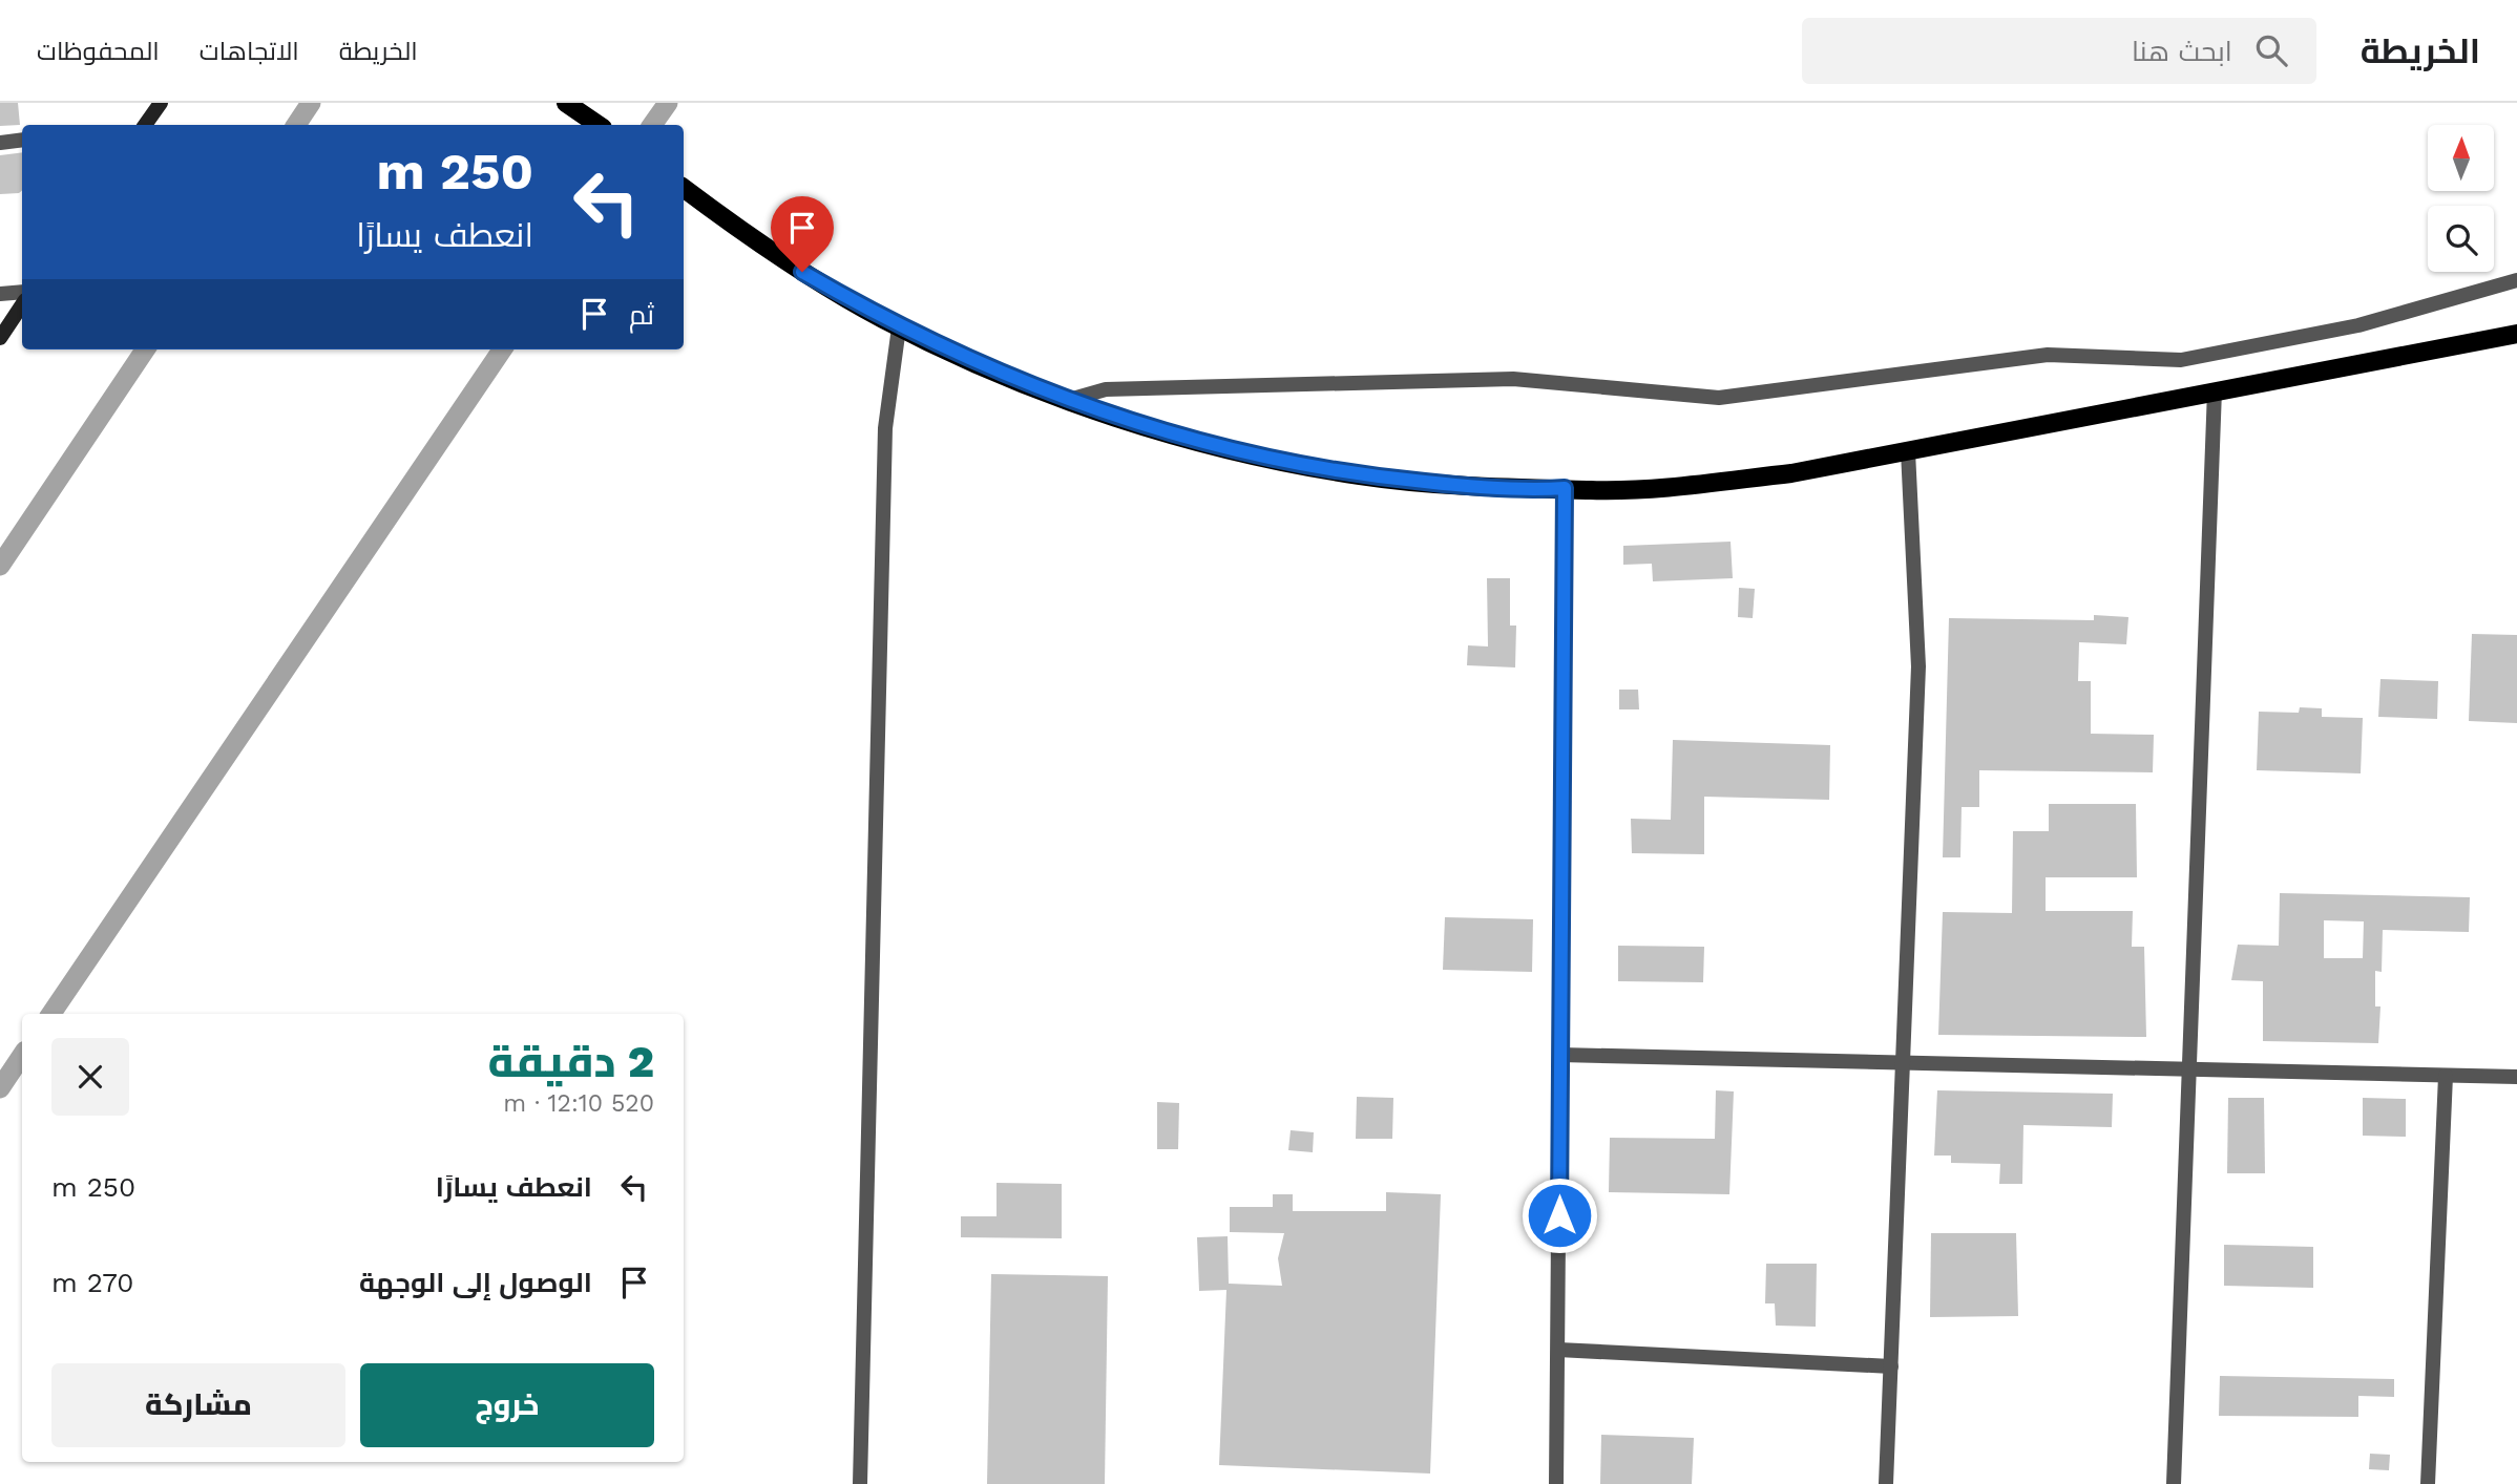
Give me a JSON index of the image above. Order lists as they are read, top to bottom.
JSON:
{
  "north": "top",
  "page": {
    "header": "الخريطة",
    "search": "ابحث هنا",
    "nav": ["الخريطة", "الاتجاهات", "المحفوظات"],
    "turn": ["250 m", "انعطف يسارًا"],
    "then": "ثم",
    "heading": ["2 دقيقة", "520 m · 12:10"],
    "list": [
      {
        "name": "انعطف يسارًا",
        "value": "250 m"
      },
      {
        "name": "الوصول إلى الوجهة",
        "value": "270 m"
      }
    ],
    "buttons": ["خروج", "مشاركة"]
  }
}
